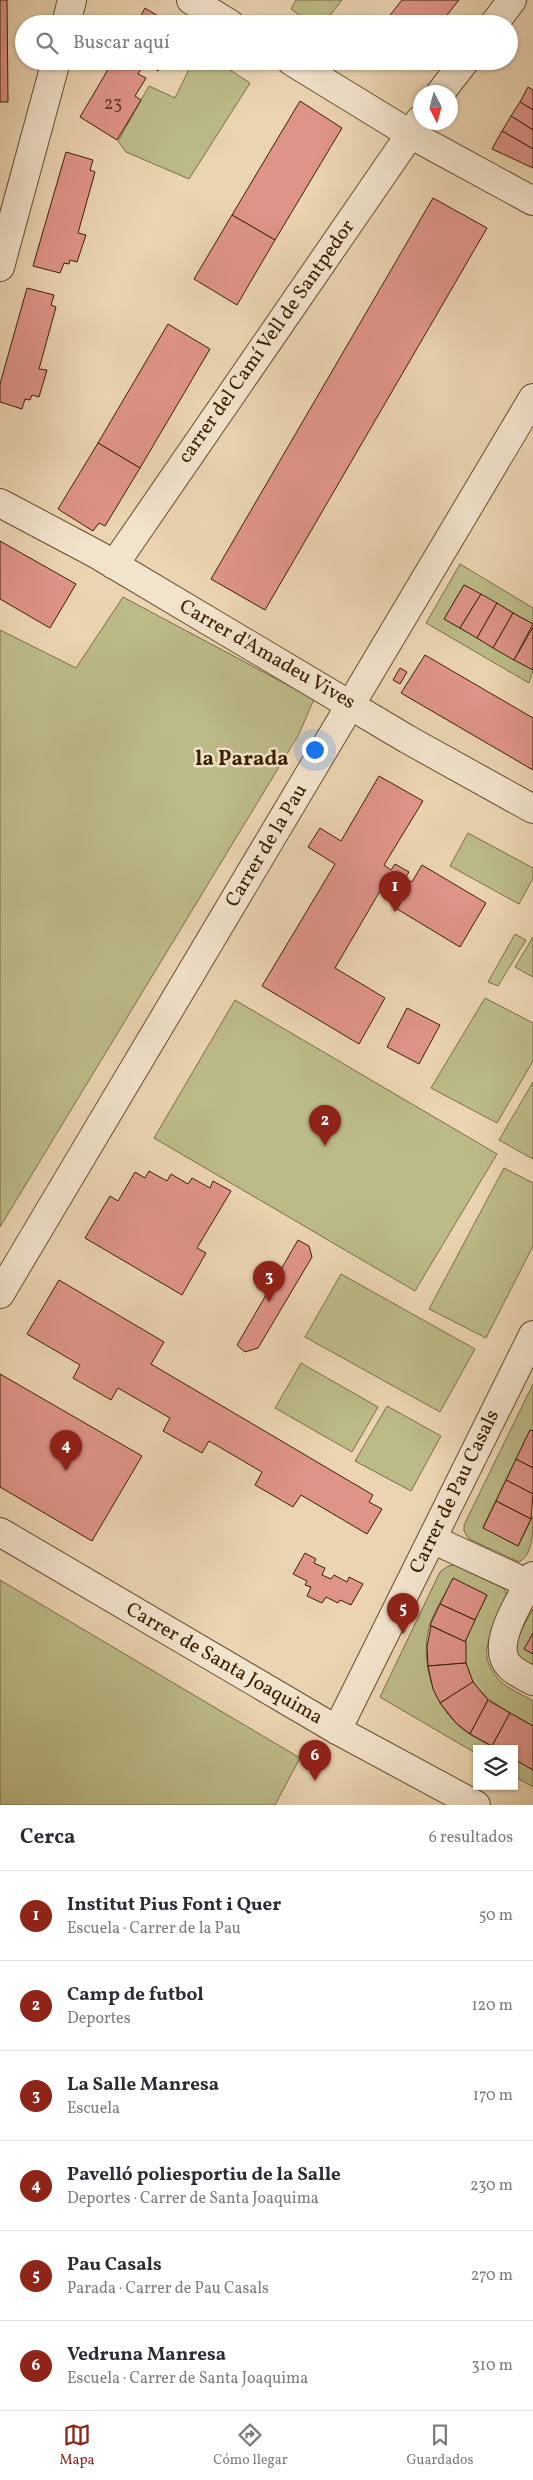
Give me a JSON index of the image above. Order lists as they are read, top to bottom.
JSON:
{
  "streets": {
    "street": [
      "carrer del Camí Vell de Santpedor",
      "Carrer d'Amadeu Vives",
      "Carrer de la Pau",
      "Carrer de Pau Casals",
      "Carrer de Santa Joaquima"
    ]
  },
  "crossings": [
    ["carrer del Camí Vell de Santpedor", "Carrer d'Amadeu Vives"],
    ["Carrer d'Amadeu Vives", "Carrer de la Pau"],
    ["Carrer de Pau Casals", "Carrer de Santa Joaquima"]
  ],
  "districts": ["la Parada"],
  "house_numbers": ["23"],
  "north": "bottom",
  "page": {
    "search": "Buscar aquí",
    "pins": [
      "1",
      "2",
      "3",
      "4",
      "5",
      "6"
    ],
    "heading": ["Cerca", "6 resultados"],
    "list": [
      {
        "mark": "1",
        "name": "Institut Pius Font i Quer",
        "note": "Escuela · Carrer de la Pau",
        "value": "50 m"
      },
      {
        "mark": "2",
        "name": "Camp de futbol",
        "note": "Deportes",
        "value": "120 m"
      },
      {
        "mark": "3",
        "name": "La Salle Manresa",
        "note": "Escuela",
        "value": "170 m"
      },
      {
        "mark": "4",
        "name": "Pavelló poliesportiu de la Salle",
        "note": "Deportes · Carrer de Santa Joaquima",
        "value": "230 m"
      },
      {
        "mark": "5",
        "name": "Pau Casals",
        "note": "Parada · Carrer de Pau Casals",
        "value": "270 m"
      },
      {
        "mark": "6",
        "name": "Vedruna Manresa",
        "note": "Escuela · Carrer de Santa Joaquima",
        "value": "310 m"
      }
    ],
    "nav": ["Mapa", "Cómo llegar", "Guardados"]
  }
}
